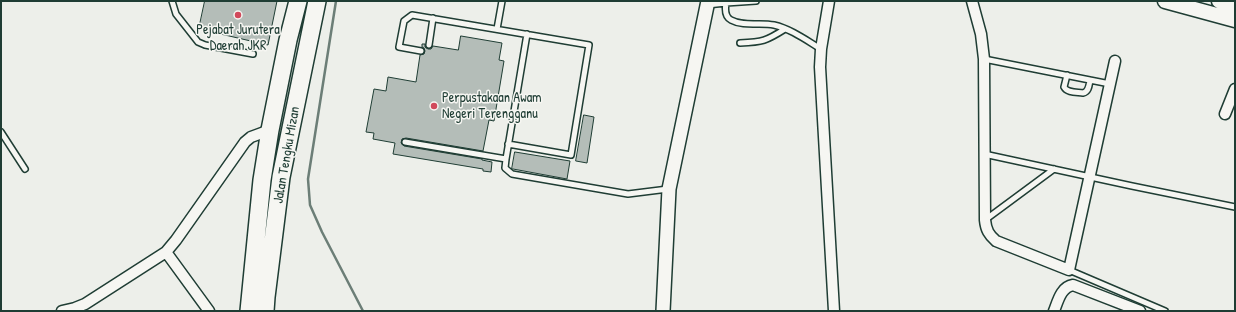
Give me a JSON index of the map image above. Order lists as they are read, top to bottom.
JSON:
{
  "streets": {
    "highway": ["Jalan Tengku Mizan"]
  },
  "places": ["Pejabat Jurutera Daerah JKR", "Perpustakaan Awam Negeri Terengganu"]
}
